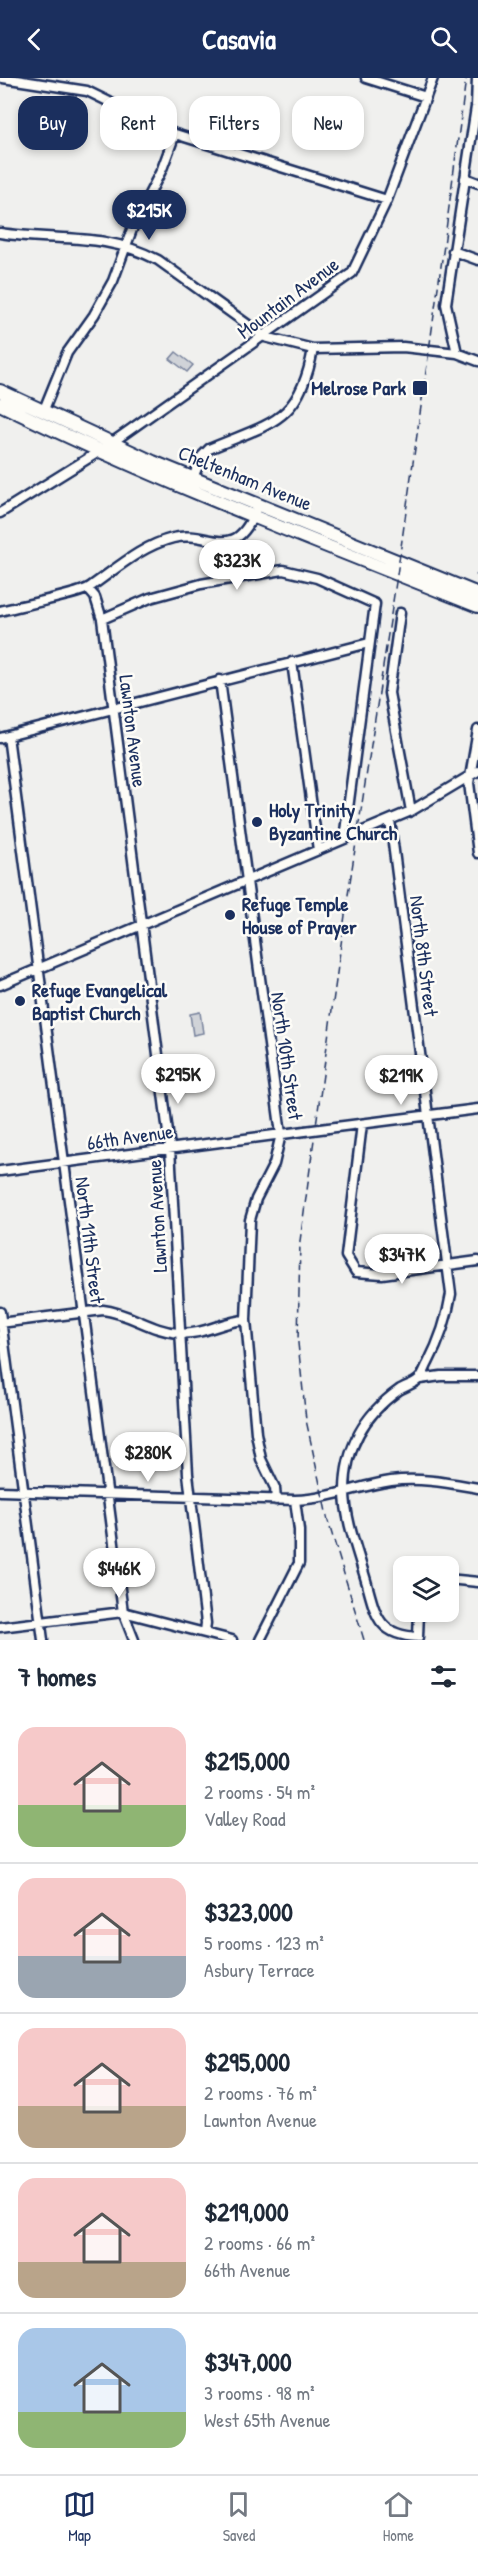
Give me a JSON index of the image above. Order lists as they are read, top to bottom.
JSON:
{
  "streets": {
    "highway": ["Cheltenham Avenue"],
    "street": [
      "Mountain Avenue",
      "Lawnton Avenue",
      "North 8th Street",
      "North 10th Street",
      "66th Avenue",
      "North 11th Street"
    ]
  },
  "crossings": [
    ["Mountain Avenue", "Cheltenham Avenue"],
    ["Lawnton Avenue", "66th Avenue"],
    ["North 8th Street", "66th Avenue"],
    ["North 10th Street", "66th Avenue"],
    ["66th Avenue", "North 11th Street"]
  ],
  "places": {
    "transit": ["Melrose Park"],
    "other": ["Holy Trinity Byzantine Church", "Refuge Temple House of Prayer", "Refuge Evangelical Baptist Church"]
  },
  "page": {
    "header": "Casavia",
    "chip": [
      "Buy",
      "Rent",
      "Filters",
      "New"
    ],
    "price": [
      "$215K",
      "$323K",
      "$295K",
      "$219K",
      "$347K",
      "$280K",
      "$446K"
    ],
    "heading": "7 homes",
    "list": [
      {
        "name": "$215,000",
        "note": "2 rooms · 54 m² · Valley Road"
      },
      {
        "name": "$323,000",
        "note": "5 rooms · 123 m² · Asbury Terrace"
      },
      {
        "name": "$295,000",
        "note": "2 rooms · 76 m² · Lawnton Avenue"
      },
      {
        "name": "$219,000",
        "note": "2 rooms · 66 m² · 66th Avenue"
      },
      {
        "name": "$347,000",
        "note": "3 rooms · 98 m² · West 65th Avenue"
      }
    ],
    "tabs": ["Map", "Saved", "Home"]
  }
}
